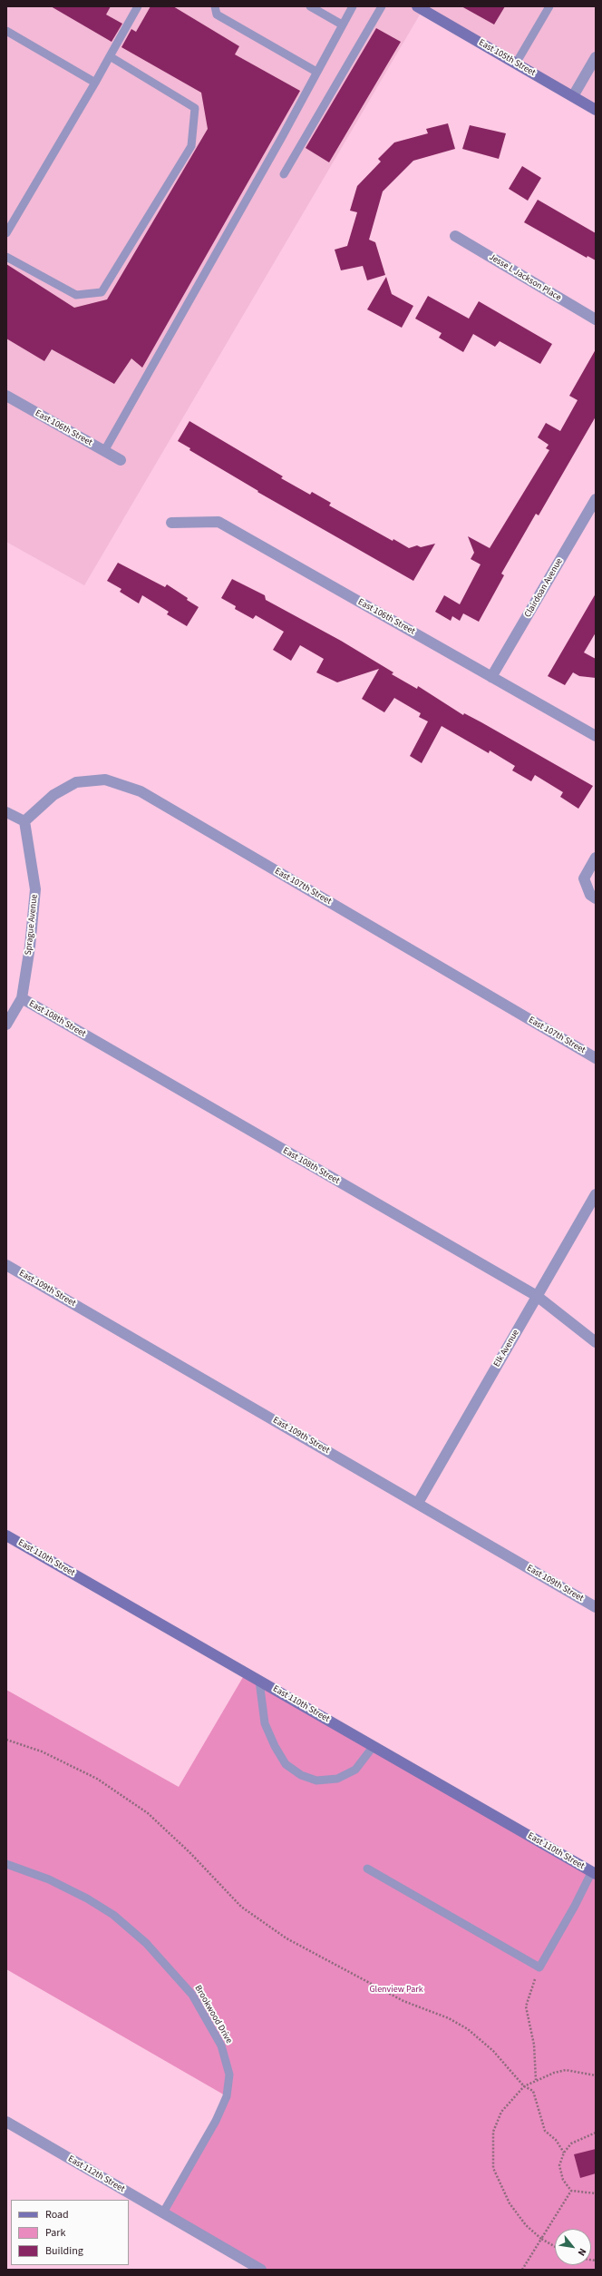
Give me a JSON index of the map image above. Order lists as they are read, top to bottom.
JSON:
{
  "streets": {
    "street": [
      "East 105th Street",
      "Jesse L Jackson Place",
      "East 106th Street",
      "Clairdoan Avenue",
      "East 107th Street",
      "Sprague Avenue",
      "East 108th Street",
      "East 109th Street",
      "Elk Avenue",
      "East 110th Street",
      "East 112th Street"
    ],
    "lane": ["Brookwood Drive"]
  },
  "crossings": [
    ["East 106th Street", "Clairdoan Avenue"],
    ["East 107th Street", "Sprague Avenue"],
    ["Sprague Avenue", "East 108th Street"],
    ["East 108th Street", "Elk Avenue"],
    ["East 109th Street", "Elk Avenue"],
    ["Brookwood Drive", "East 112th Street"]
  ],
  "parks": ["Glenview Park"],
  "legend": ["Road", "Park", "Building"],
  "north": "bottom right"
}
